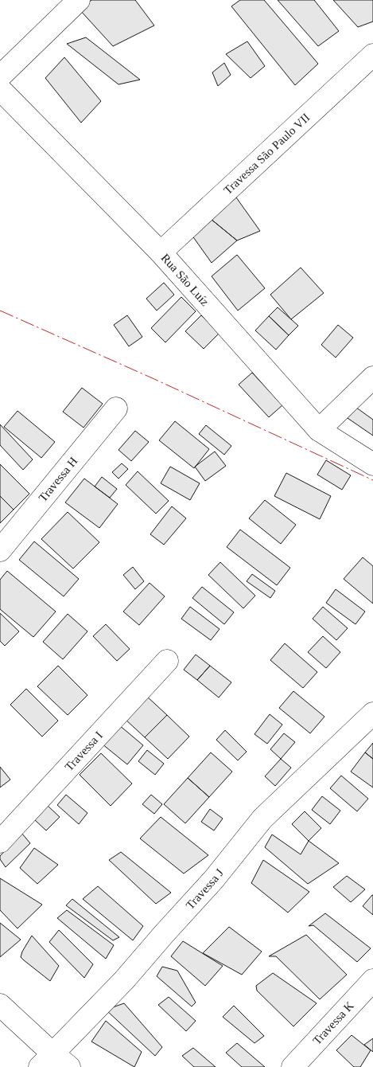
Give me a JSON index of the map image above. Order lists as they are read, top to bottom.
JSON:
{
  "streets": {
    "street": [
      "Travessa São Paulo VII",
      "Rua São Luíz",
      "Travessa H",
      "Travessa I",
      "Travessa J",
      "Travessa K"
    ]
  },
  "crossings": [
    ["Travessa São Paulo VII", "Rua São Luíz"]
  ]
}
